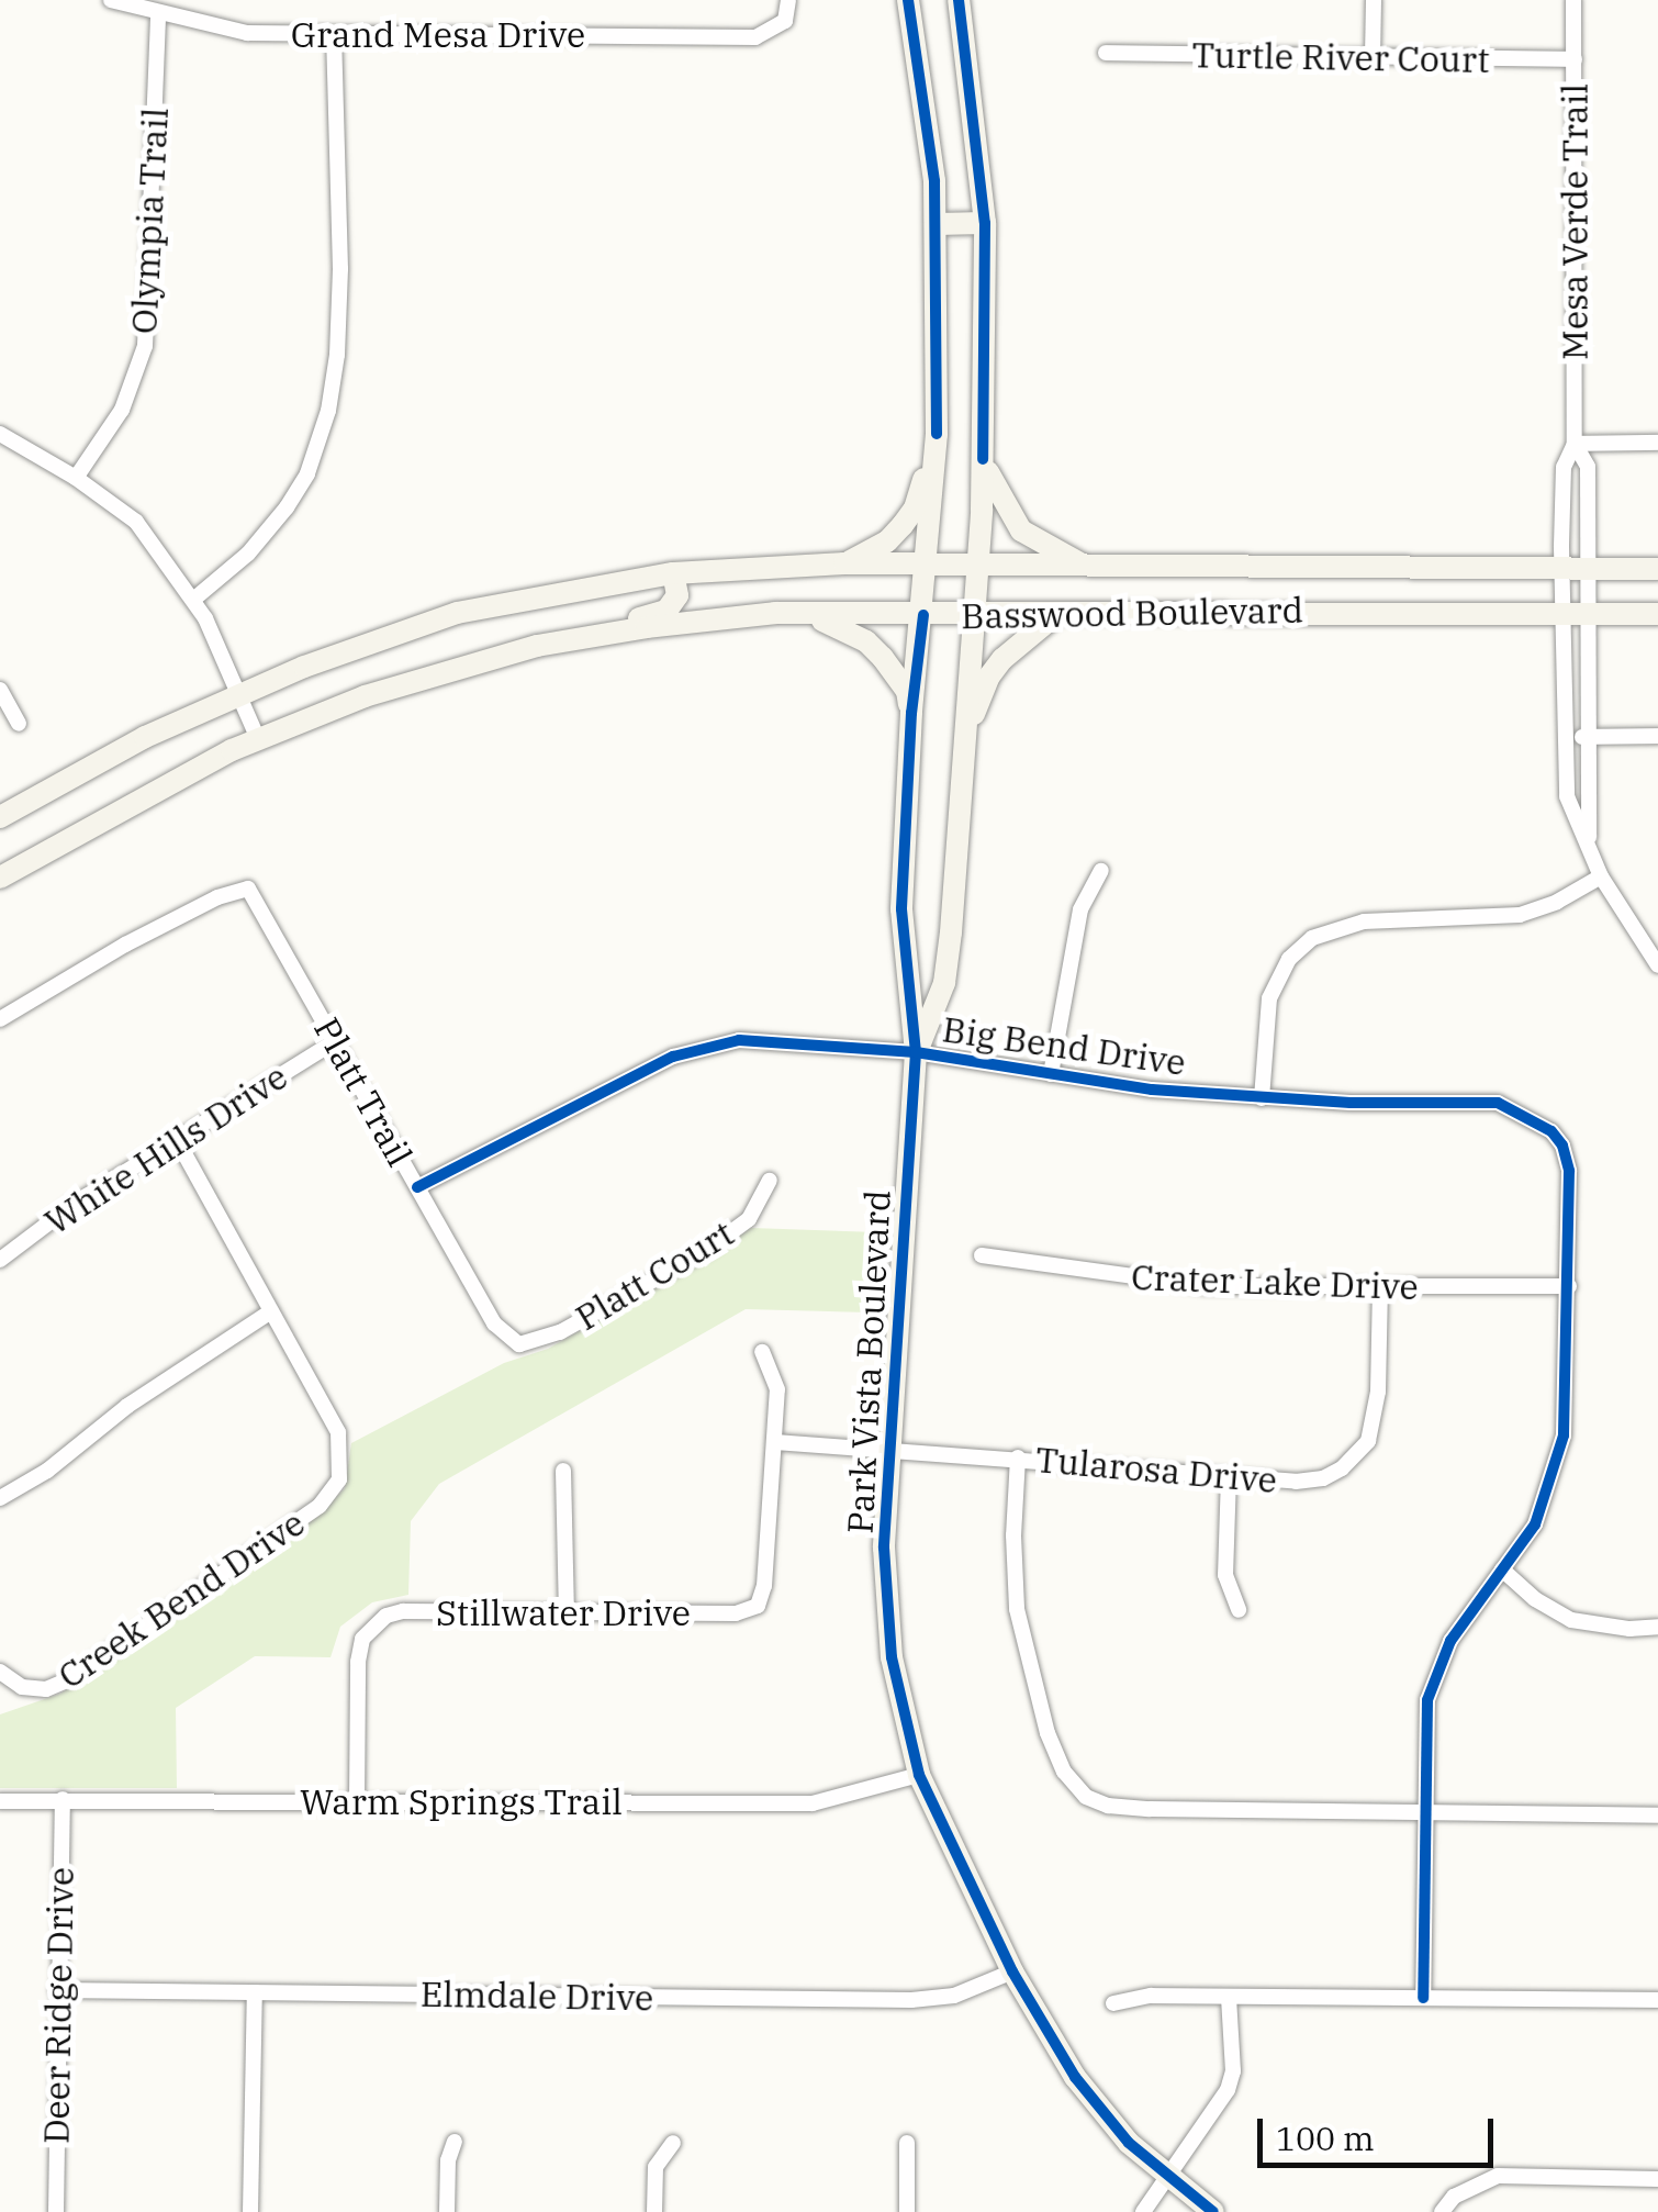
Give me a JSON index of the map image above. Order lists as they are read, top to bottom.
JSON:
{
  "streets": {
    "main road": ["Basswood Boulevard", "Park Vista Boulevard"],
    "street": [
      "Grand Mesa Drive",
      "Turtle River Court",
      "Olympia Trail",
      "Mesa Verde Trail",
      "Big Bend Drive",
      "Platt Trail",
      "White Hills Drive",
      "Platt Court",
      "Crater Lake Drive",
      "Tularosa Drive",
      "Creek Bend Drive",
      "Stillwater Drive",
      "Warm Springs Trail",
      "Elmdale Drive",
      "Deer Ridge Drive"
    ]
  },
  "crossings": [
    ["Grand Mesa Drive", "Olympia Trail"],
    ["Turtle River Court", "Mesa Verde Trail"],
    ["Mesa Verde Trail", "Basswood Boulevard"],
    ["Basswood Boulevard", "Park Vista Boulevard"],
    ["Big Bend Drive", "Platt Trail"],
    ["Big Bend Drive", "Crater Lake Drive"],
    ["Big Bend Drive", "Park Vista Boulevard"],
    ["Platt Trail", "White Hills Drive"],
    ["Platt Trail", "Platt Court"],
    ["Crater Lake Drive", "Tularosa Drive"],
    ["Park Vista Boulevard", "Tularosa Drive"],
    ["Park Vista Boulevard", "Warm Springs Trail"],
    ["Park Vista Boulevard", "Elmdale Drive"],
    ["Tularosa Drive", "Stillwater Drive"],
    ["Stillwater Drive", "Warm Springs Trail"],
    ["Warm Springs Trail", "Deer Ridge Drive"],
    ["Elmdale Drive", "Deer Ridge Drive"]
  ],
  "scale_bar": "100 m"
}
